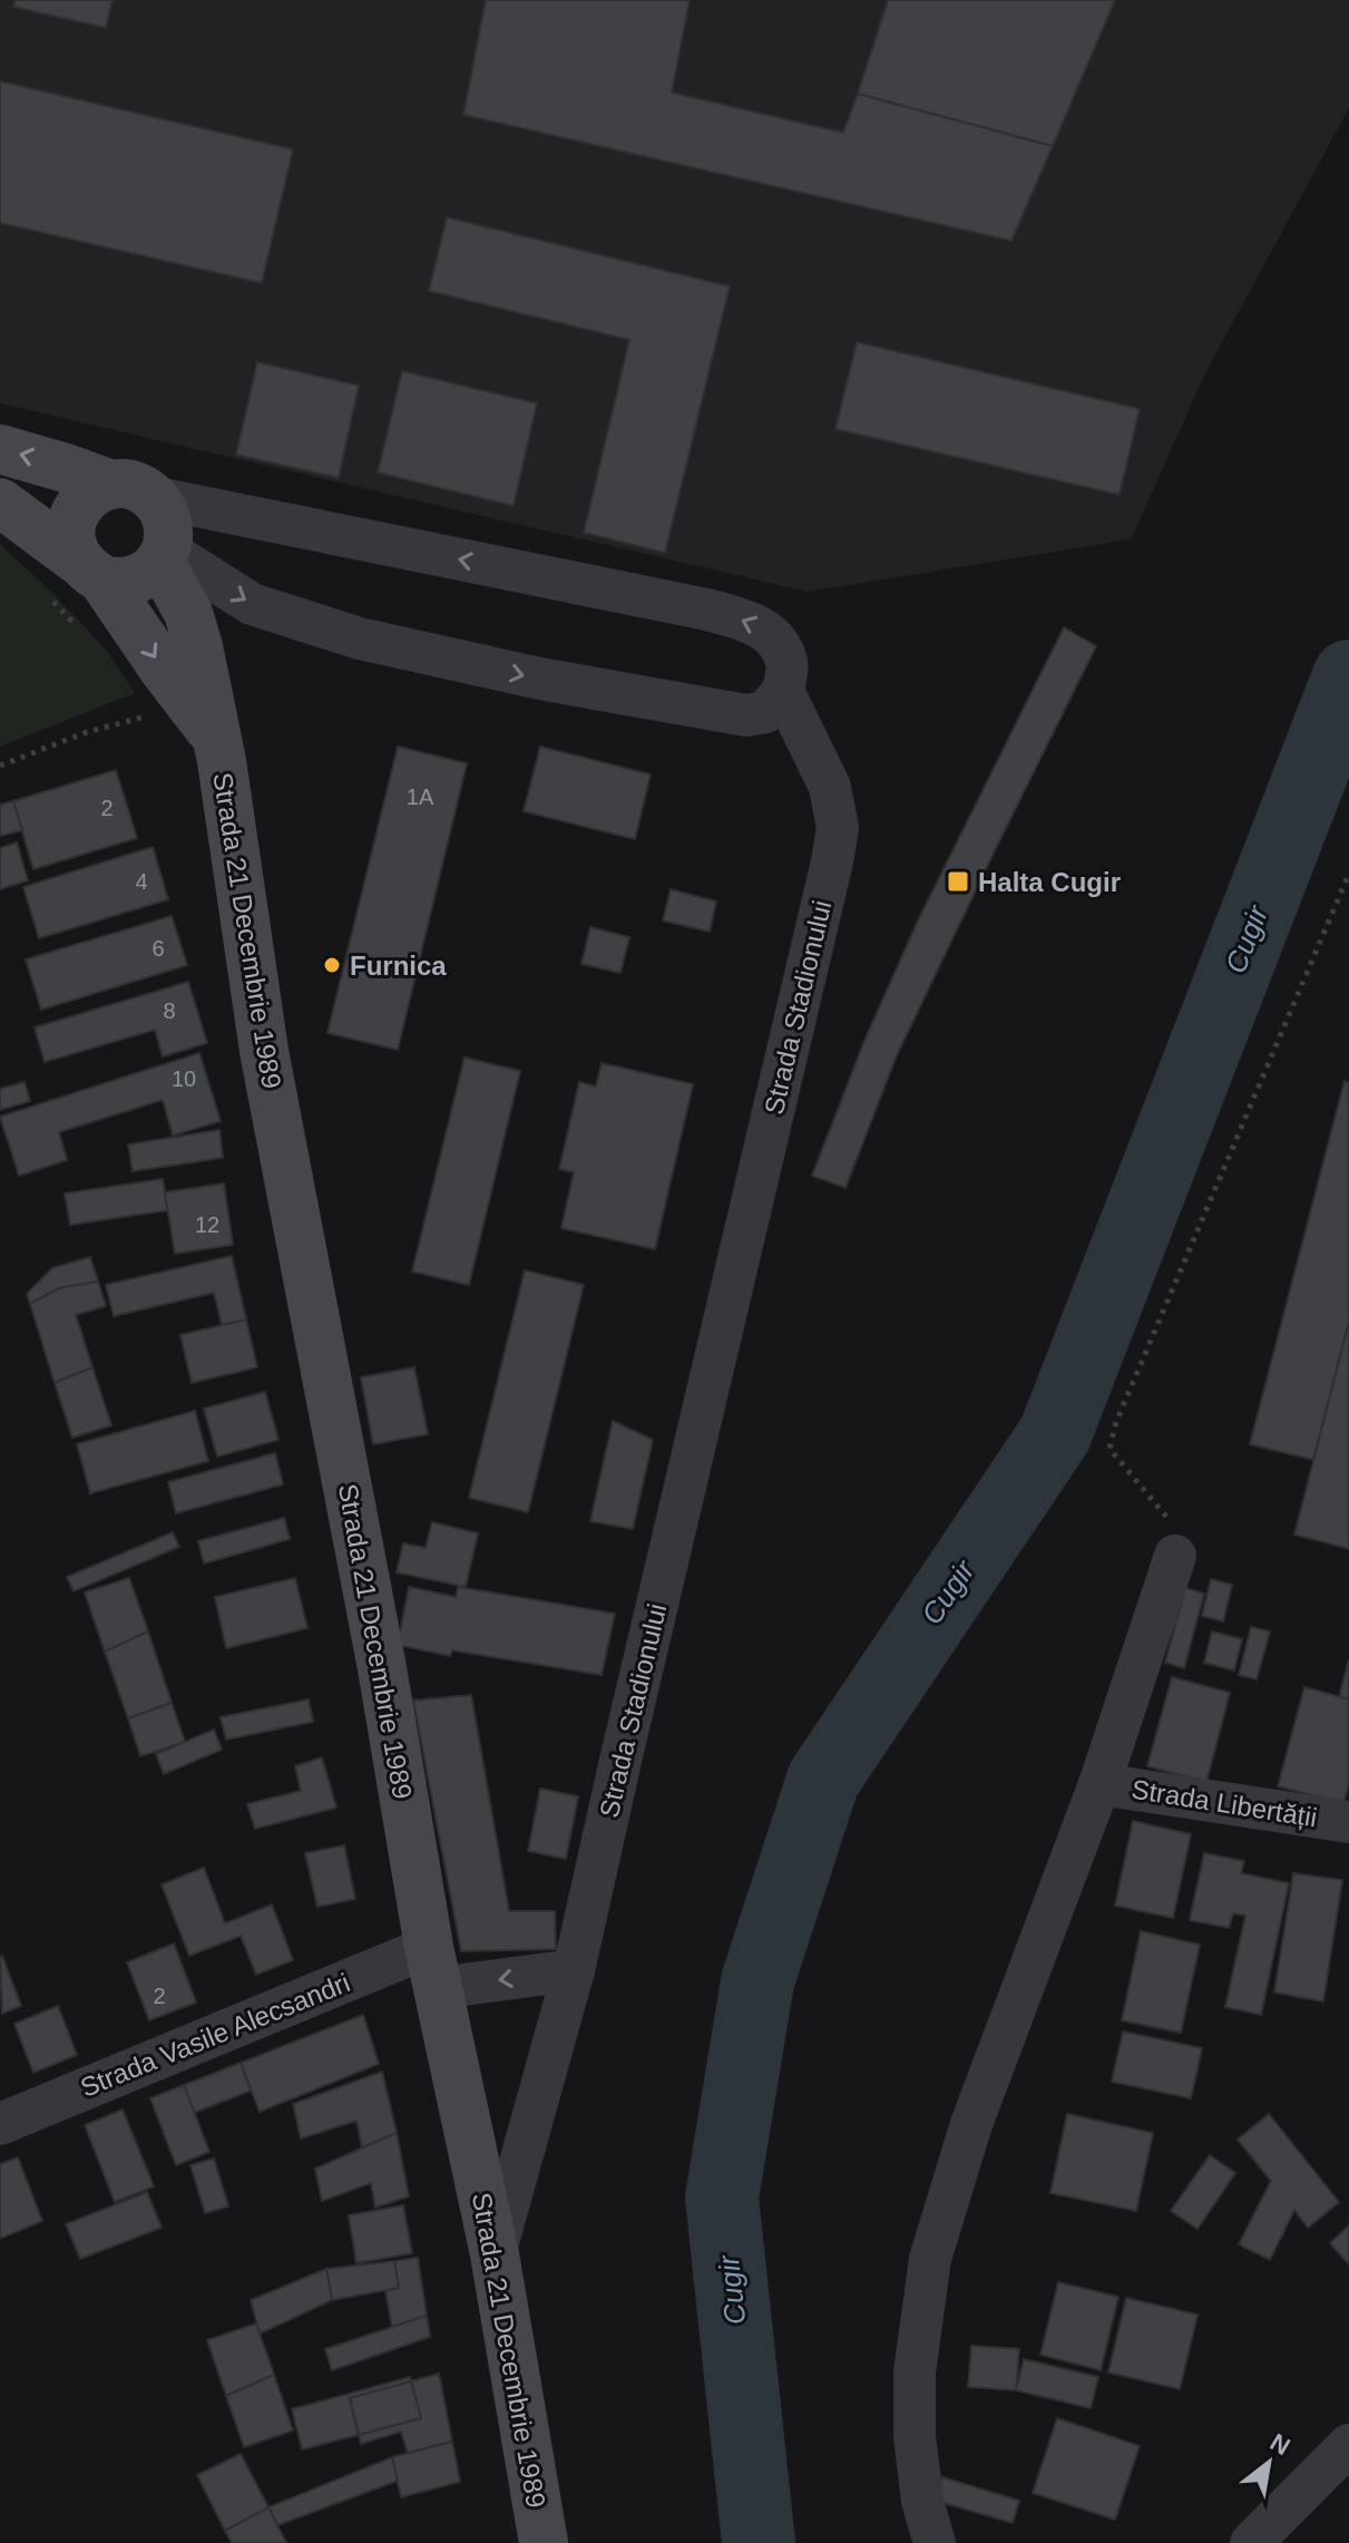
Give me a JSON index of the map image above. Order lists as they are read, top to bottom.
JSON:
{
  "streets": {
    "main road": ["Strada 21 Decembrie 1989"],
    "street": ["Strada Stadionului", "Strada Libertății", "Strada Vasile Alecsandri"]
  },
  "crossings": [
    ["Strada 21 Decembrie 1989", "Strada Stadionului"],
    ["Strada 21 Decembrie 1989", "Strada Vasile Alecsandri"]
  ],
  "water": ["Cugir"],
  "places": {
    "transit": ["Halta Cugir"],
    "other": ["Furnica"]
  },
  "house_numbers": [
    "1A",
    "2",
    "4",
    "6",
    "8",
    "10",
    "12",
    "2"
  ],
  "north": "top right"
}
